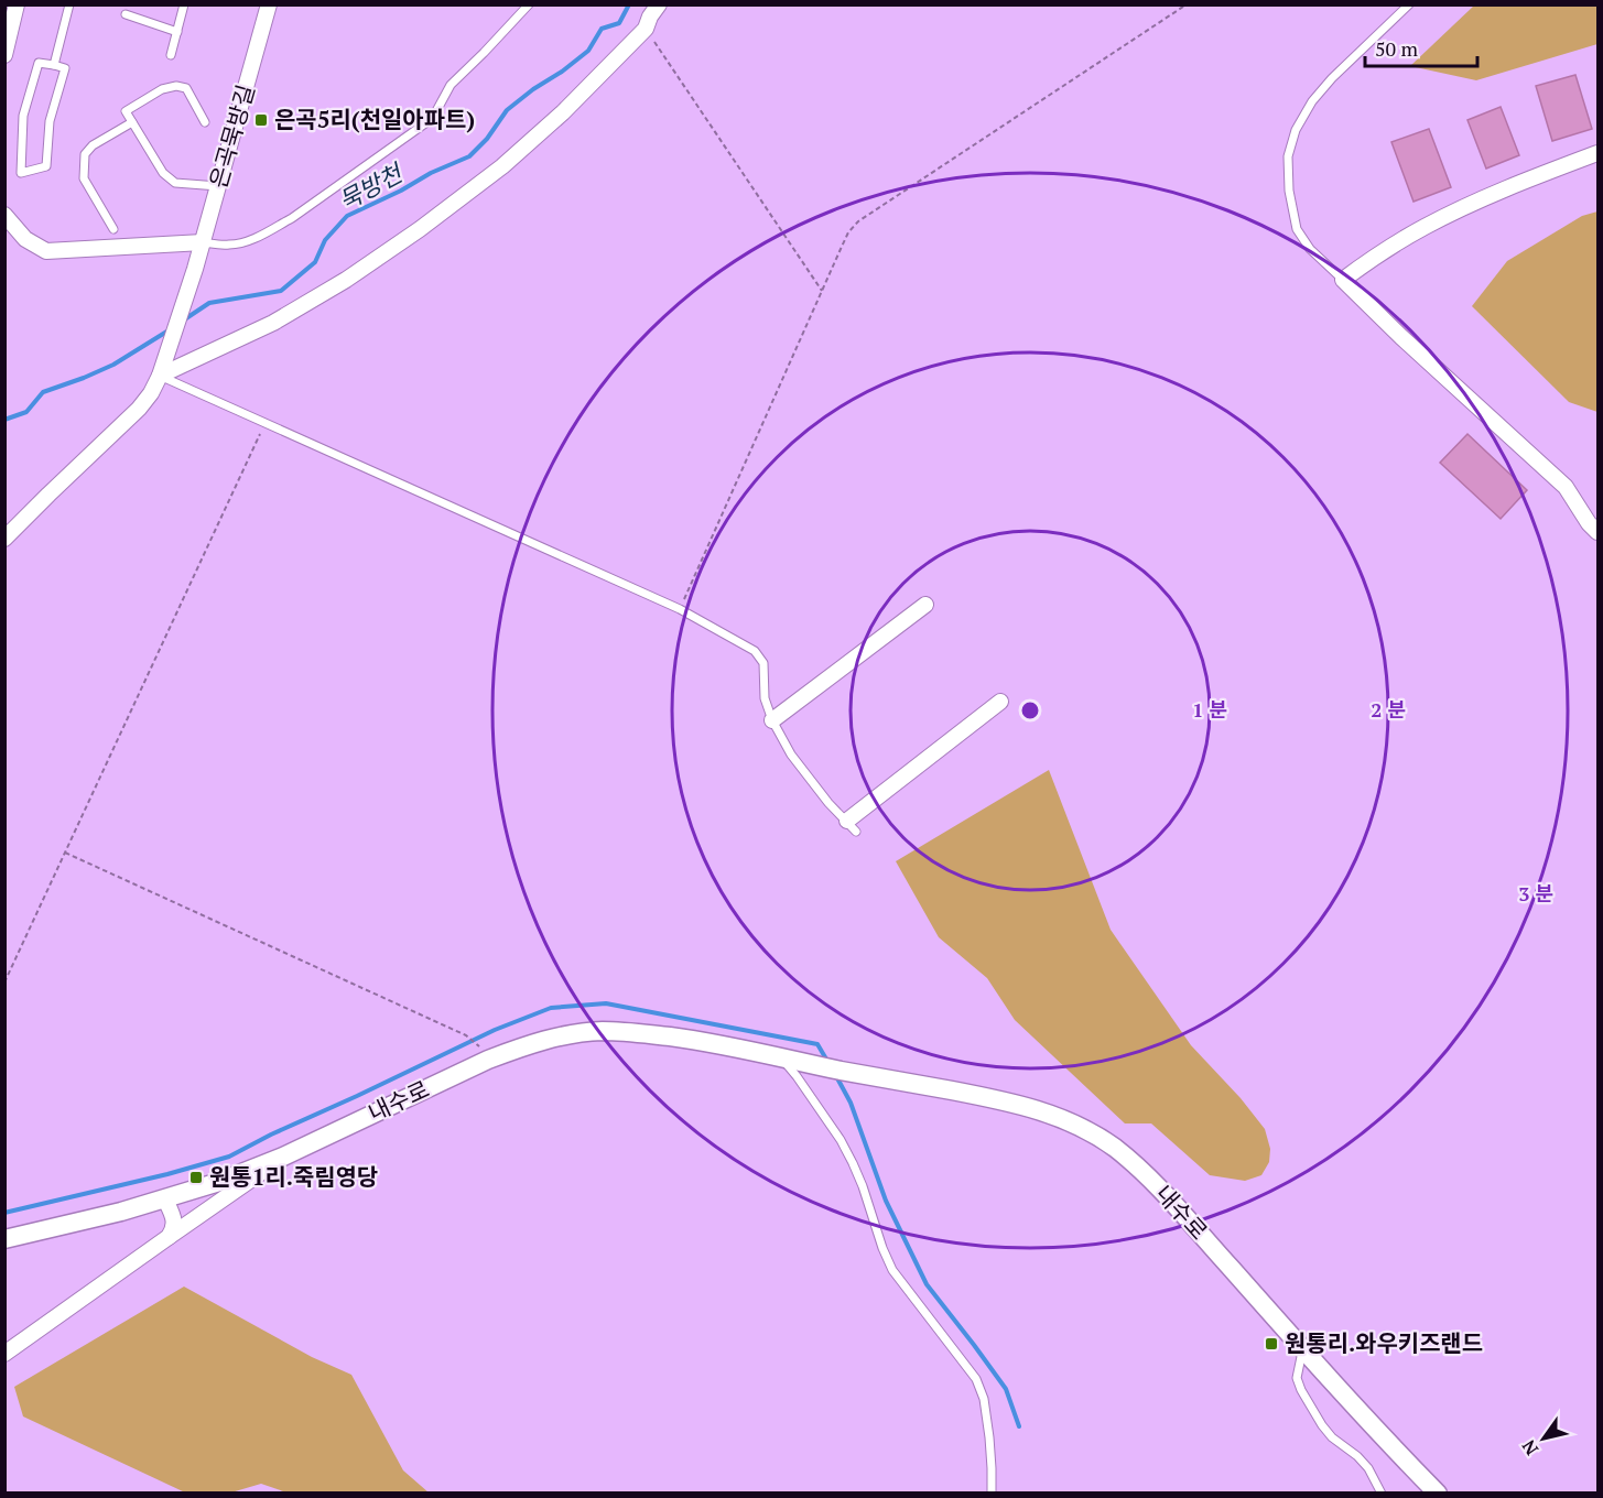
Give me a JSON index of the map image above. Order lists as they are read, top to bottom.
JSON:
{
  "streets": {
    "street": ["은곡묵방길", "내수로"]
  },
  "water": ["묵방천"],
  "places": {
    "transit": ["은곡5리(천일아파트)", "원통1리.죽림영당", "원통리.와우키즈랜드"]
  },
  "scale_bar": "50 m",
  "north": "bottom left",
  "rings": ["1 분", "2 분", "3 분"]
}
